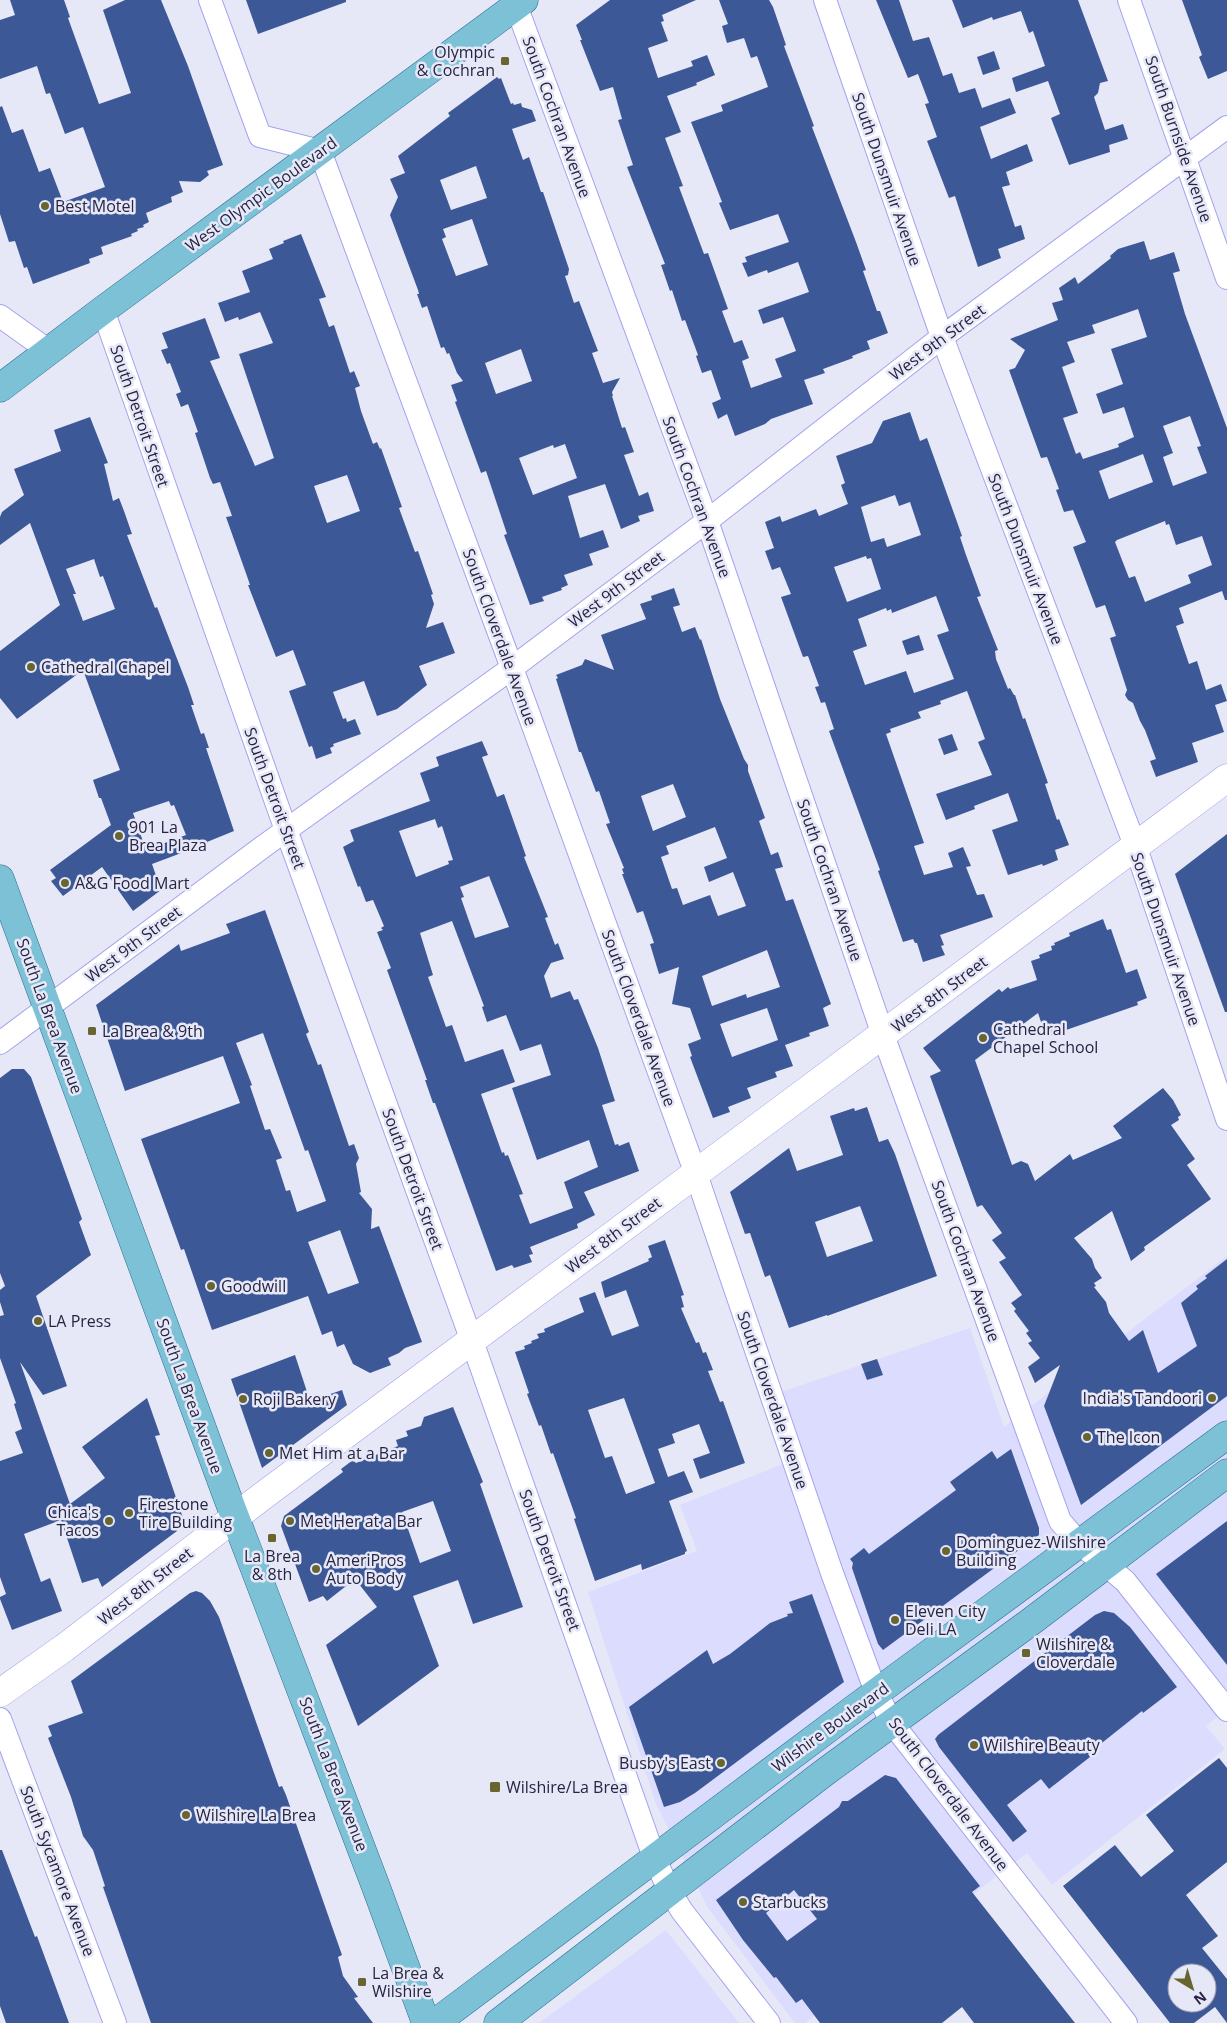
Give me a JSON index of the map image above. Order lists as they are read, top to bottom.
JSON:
{
  "streets": {
    "main road": ["West Olympic Boulevard", "South La Brea Avenue", "Wilshire Boulevard"],
    "street": [
      "South Cochran Avenue",
      "South Burnside Avenue",
      "South Dunsmuir Avenue",
      "West 9th Street",
      "South Detroit Street",
      "South Cloverdale Avenue",
      "West 8th Street",
      "South Sycamore Avenue"
    ]
  },
  "crossings": [
    ["South Cochran Avenue", "West Olympic Boulevard"],
    ["South Cochran Avenue", "West 9th Street"],
    ["South Cochran Avenue", "West 8th Street"],
    ["South Cochran Avenue", "Wilshire Boulevard"],
    ["South Burnside Avenue", "West 9th Street"],
    ["South Dunsmuir Avenue", "West 9th Street"],
    ["South Dunsmuir Avenue", "West 8th Street"],
    ["West Olympic Boulevard", "South Detroit Street"],
    ["West Olympic Boulevard", "South Cloverdale Avenue"],
    ["West 9th Street", "South Detroit Street"],
    ["West 9th Street", "South Cloverdale Avenue"],
    ["West 9th Street", "South La Brea Avenue"],
    ["South Detroit Street", "West 8th Street"],
    ["South Detroit Street", "Wilshire Boulevard"],
    ["South Cloverdale Avenue", "West 8th Street"],
    ["South Cloverdale Avenue", "Wilshire Boulevard"],
    ["West 8th Street", "South La Brea Avenue"]
  ],
  "places": {
    "transit": [
      "Olympic & Cochran",
      "La Brea & 9th",
      "La Brea & 8th",
      "Wilshire & Cloverdale",
      "Wilshire/La Brea",
      "La Brea & Wilshire"
    ],
    "other": [
      "Best Motel",
      "Cathedral Chapel",
      "901 La Brea Plaza",
      "A&G Food Mart",
      "Cathedral Chapel School",
      "Goodwill",
      "LA Press",
      "India's Tandoori",
      "Roji Bakery",
      "The Icon",
      "Met Him at a Bar",
      "Firestone Tire Building",
      "Chica's Tacos",
      "Met Her at a Bar",
      "Dominguez-Wilshire Building",
      "AmeriPros Auto Body",
      "Eleven City Deli LA",
      "Wilshire Beauty",
      "Busby's East",
      "Wilshire La Brea",
      "Starbucks"
    ]
  },
  "north": "bottom right"
}
